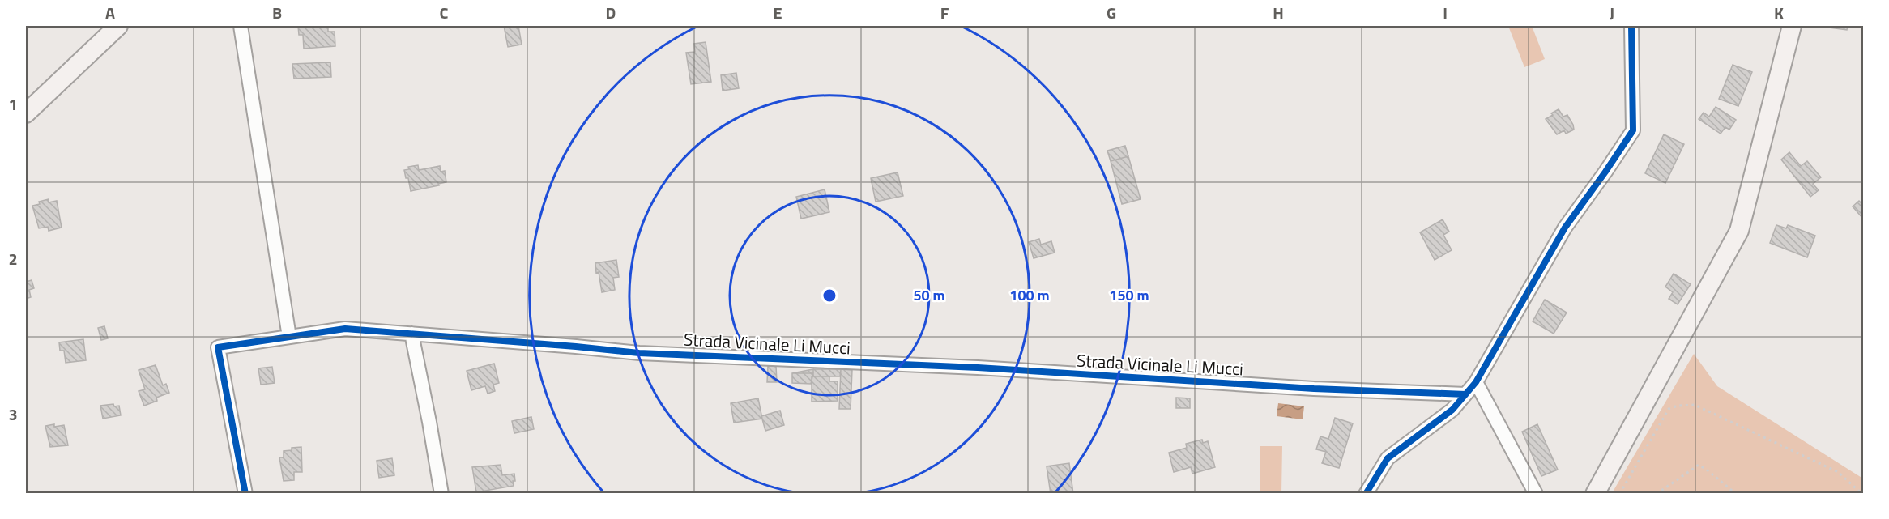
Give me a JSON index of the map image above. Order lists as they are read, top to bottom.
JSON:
{
  "streets": {
    "street": ["Strada Vicinale Li Mucci"]
  },
  "grid": {
    "columns": [
      "A",
      "B",
      "C",
      "D",
      "E",
      "F",
      "G",
      "H",
      "I",
      "J",
      "K"
    ],
    "rows": ["1", "2", "3"]
  },
  "rings": ["50 m", "100 m", "150 m"]
}
